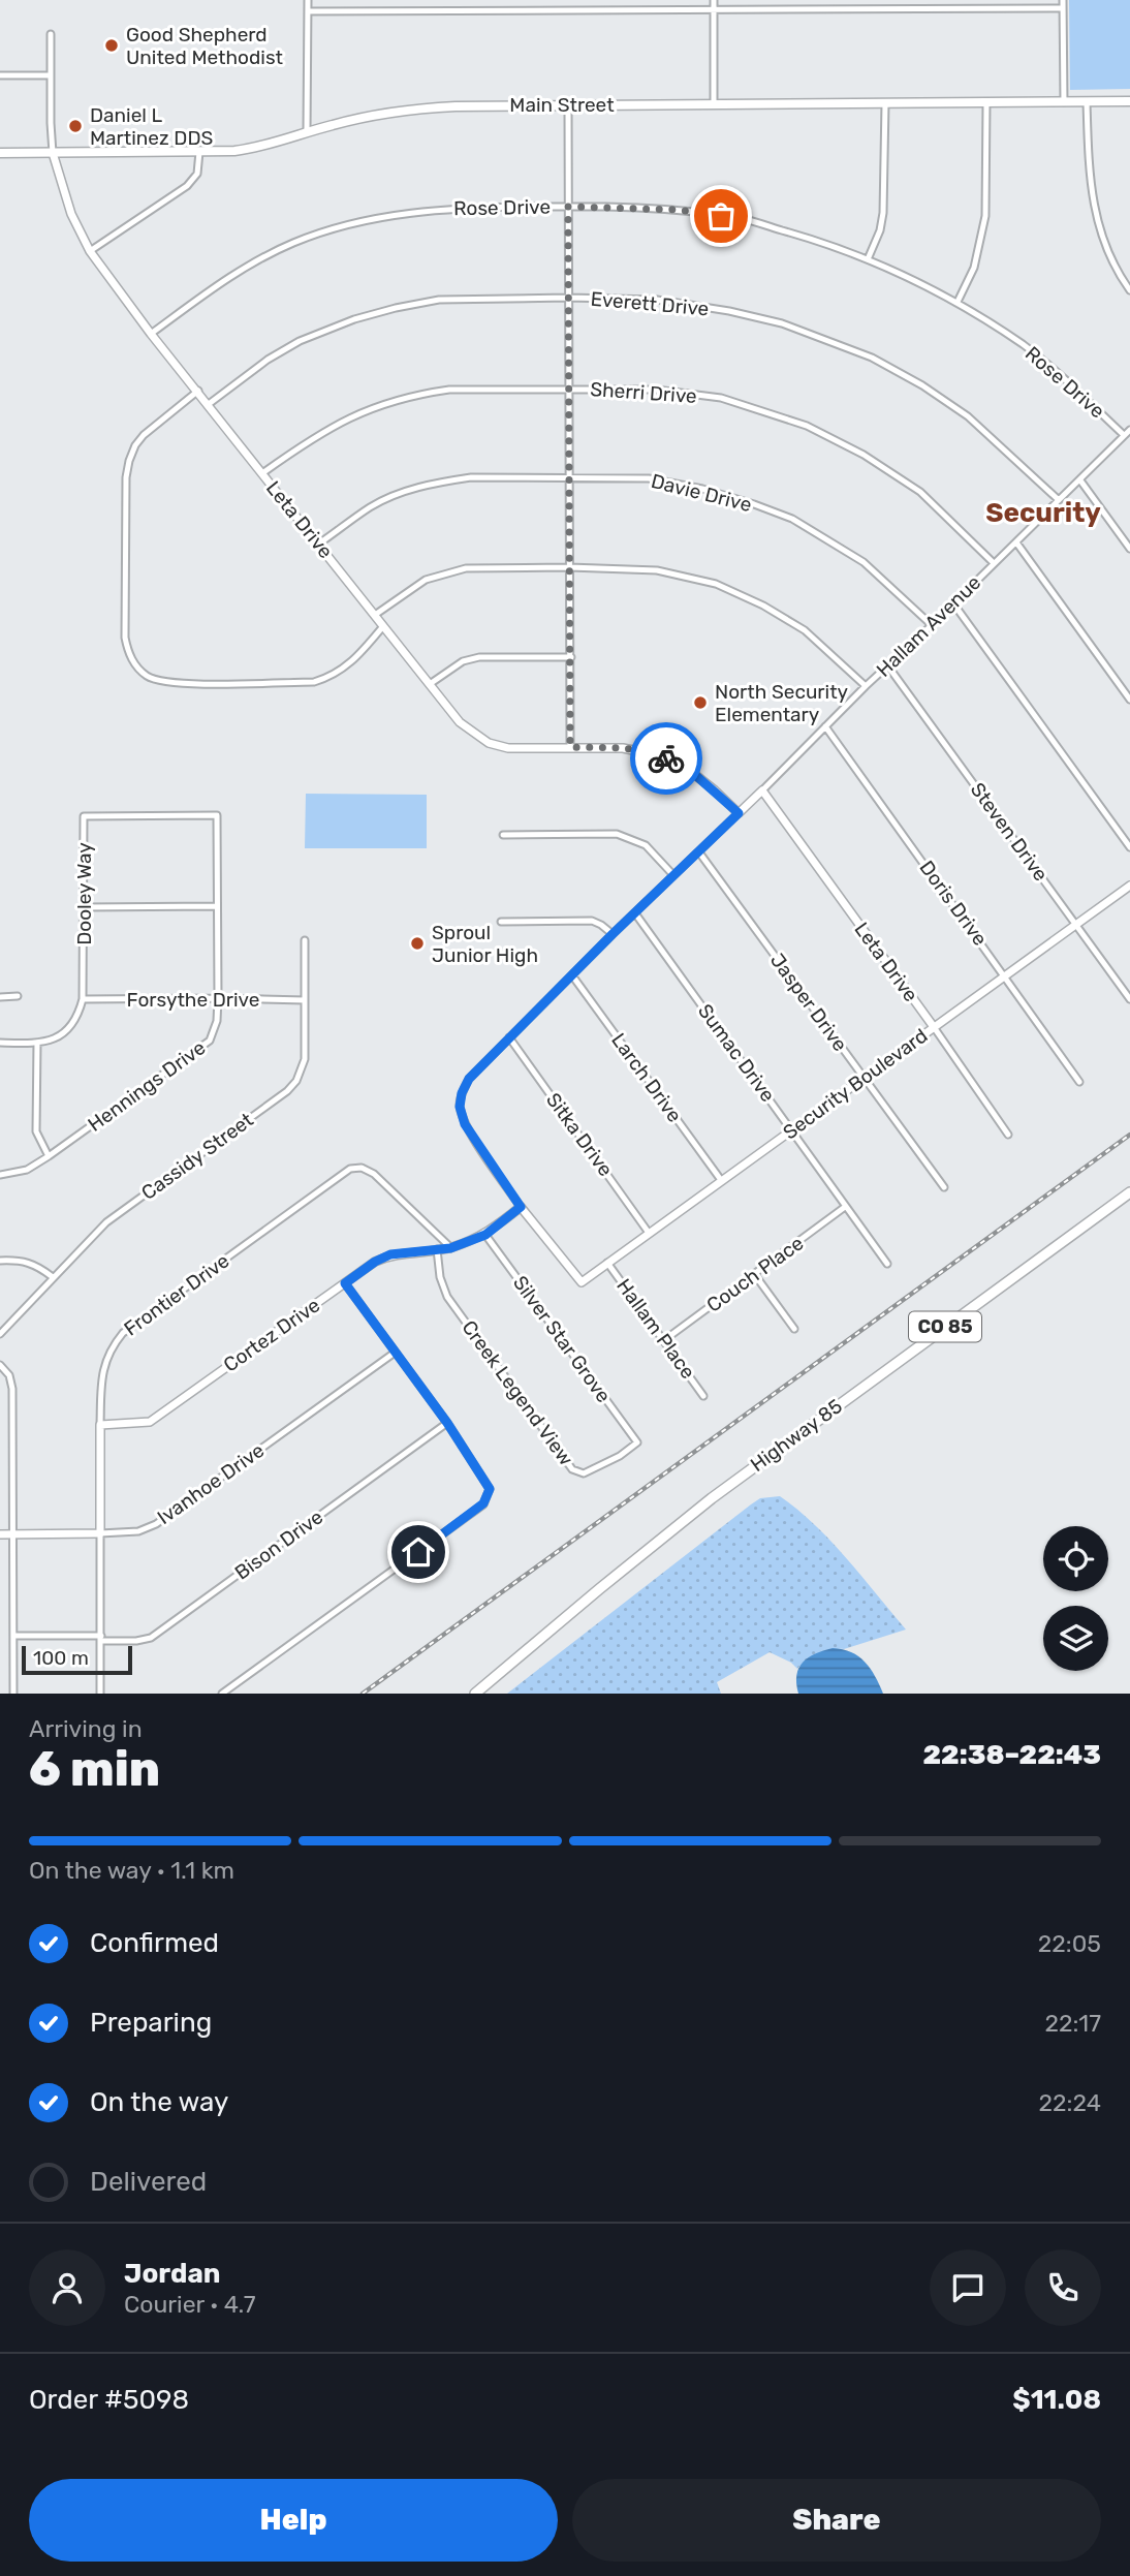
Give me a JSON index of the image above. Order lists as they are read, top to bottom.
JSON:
{
  "streets": {
    "main road": ["Main Street", "CO 85", "Highway 85"],
    "street": [
      "Rose Drive",
      "Everett Drive",
      "Sherri Drive",
      "Davie Drive",
      "Leta Drive",
      "Hallam Avenue",
      "Steven Drive",
      "Dooley Way",
      "Doris Drive",
      "Forsythe Drive",
      "Jasper Drive",
      "Sumac Drive",
      "Larch Drive",
      "Security Boulevard",
      "Hennings Drive",
      "Sitka Drive",
      "Cassidy Street",
      "Couch Place",
      "Frontier Drive",
      "Hallam Place",
      "Cortez Drive",
      "Silver Star Grove",
      "Creek Legend View",
      "Ivanhoe Drive",
      "Bison Drive"
    ]
  },
  "crossings": [
    ["Main Street", "Leta Drive"],
    ["Rose Drive", "Leta Drive"],
    ["Rose Drive", "Hallam Avenue"],
    ["Everett Drive", "Leta Drive"],
    ["Everett Drive", "Hallam Avenue"],
    ["Sherri Drive", "Leta Drive"],
    ["Sherri Drive", "Hallam Avenue"],
    ["Davie Drive", "Leta Drive"],
    ["Davie Drive", "Hallam Avenue"],
    ["Leta Drive", "Hallam Avenue"],
    ["Leta Drive", "Security Boulevard"],
    ["Hallam Avenue", "Steven Drive"],
    ["Hallam Avenue", "Doris Drive"],
    ["Hallam Avenue", "Jasper Drive"],
    ["Hallam Avenue", "Sumac Drive"],
    ["Hallam Avenue", "Larch Drive"],
    ["Hallam Avenue", "Security Boulevard"],
    ["Hallam Avenue", "Sitka Drive"],
    ["Hallam Avenue", "Cortez Drive"],
    ["Steven Drive", "Security Boulevard"],
    ["Dooley Way", "Forsythe Drive"],
    ["Dooley Way", "Hennings Drive"],
    ["Doris Drive", "Security Boulevard"],
    ["Forsythe Drive", "Hennings Drive"],
    ["Forsythe Drive", "Cassidy Street"],
    ["Jasper Drive", "Security Boulevard"],
    ["Sumac Drive", "Security Boulevard"],
    ["Sumac Drive", "Couch Place"],
    ["Larch Drive", "Security Boulevard"],
    ["Security Boulevard", "Sitka Drive"],
    ["Security Boulevard", "Hallam Place"],
    ["Couch Place", "Hallam Place"],
    ["Frontier Drive", "Cortez Drive"],
    ["Frontier Drive", "Ivanhoe Drive"],
    ["Frontier Drive", "Bison Drive"],
    ["Cortez Drive", "Silver Star Grove"],
    ["Cortez Drive", "Creek Legend View"],
    ["Silver Star Grove", "Creek Legend View"]
  ],
  "districts": ["Security"],
  "places": [
    "Good Shepherd United Methodist",
    "Daniel L Martinez DDS",
    "North Security Elementary",
    "Sproul Junior High"
  ],
  "scale_bar": "100 m",
  "page": {
    "scale": "100 m",
    "heading": ["6 min", "Arriving in", "22:38–22:43"],
    "panel": [
      "Jordan",
      "Courier · 4.7",
      "Order #5098",
      "$11.08"
    ],
    "bar": "On the way · 1.1 km",
    "list": [
      ["Confirmed", "22:05"],
      ["Preparing", "22:17"],
      ["On the way", "22:24"],
      "Delivered"
    ],
    "buttons": ["Help", "Share"]
  }
}
